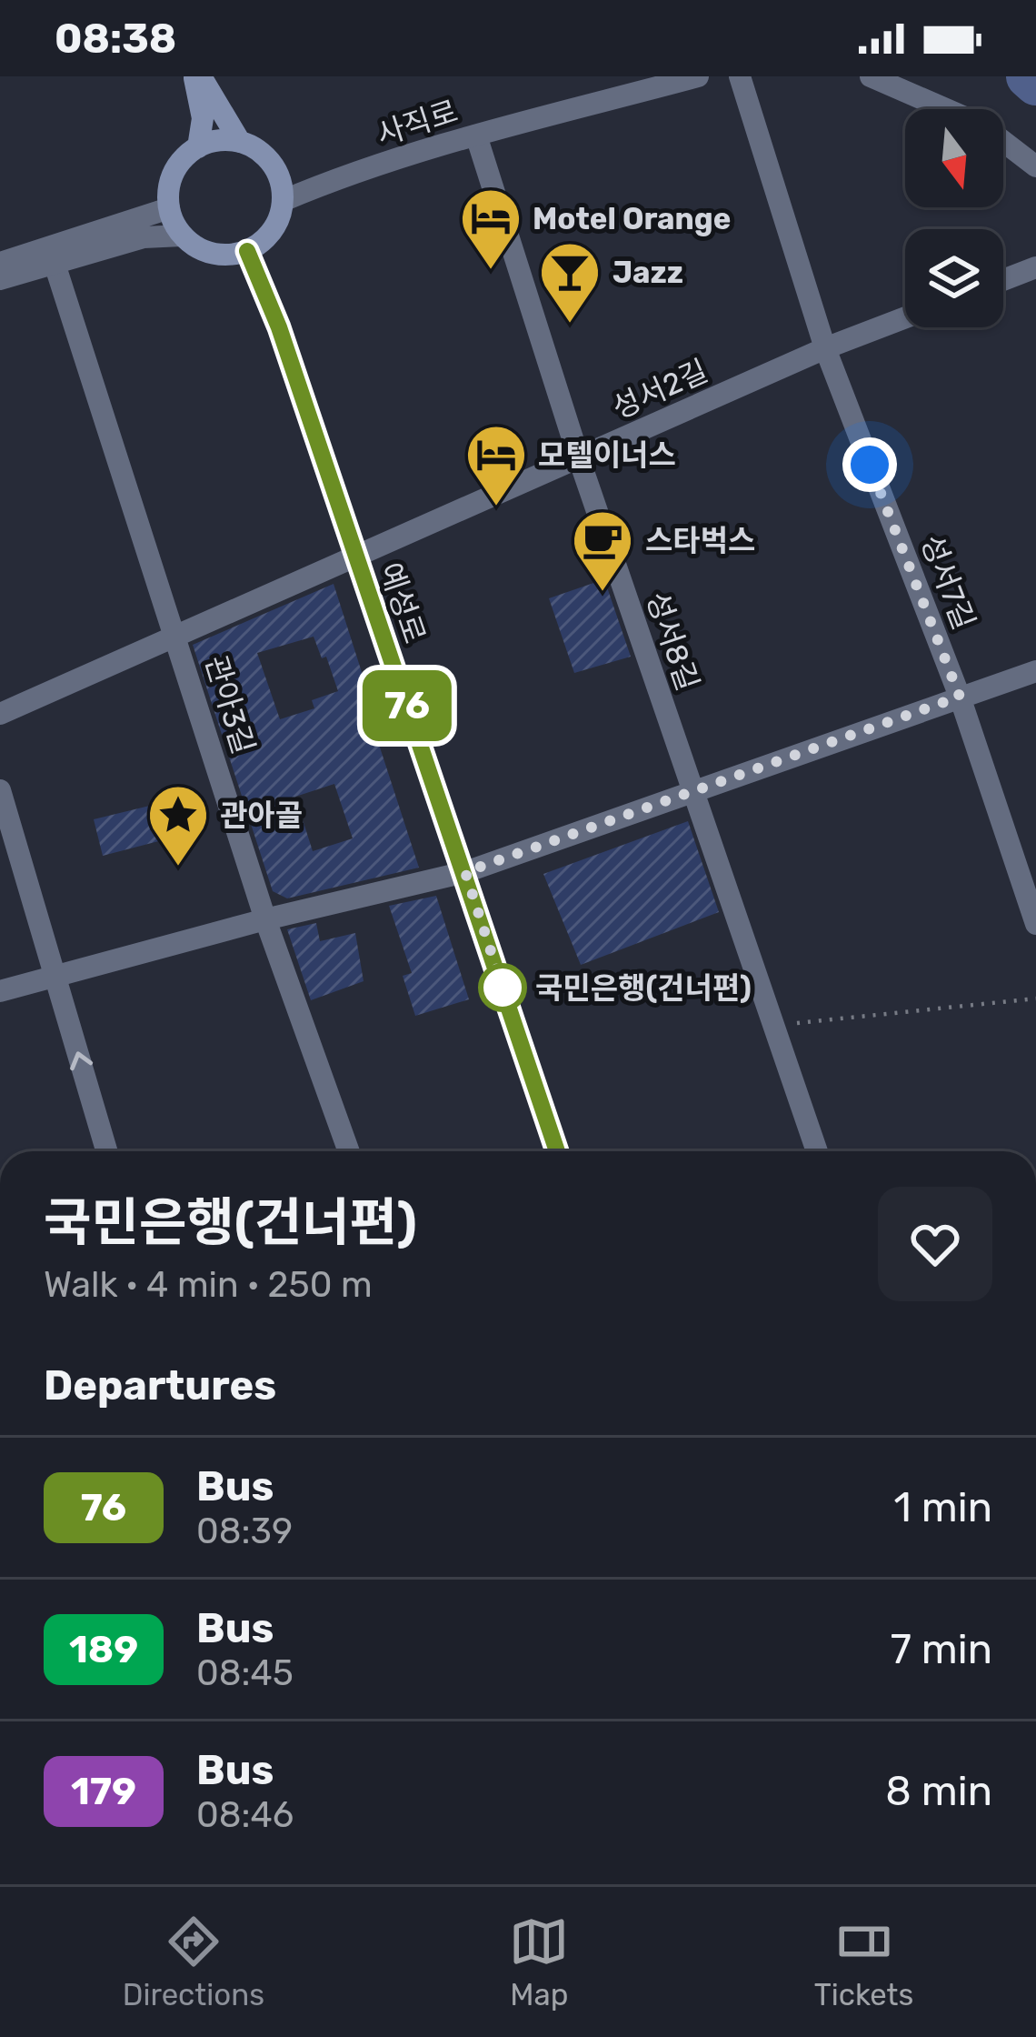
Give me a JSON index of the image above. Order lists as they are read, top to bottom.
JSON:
{
  "streets": {
    "main road": ["예성로"],
    "street": [
      "사직로",
      "성서2길",
      "성서7길",
      "성서8길",
      "관아3길"
    ]
  },
  "crossings": [
    ["사직로", "예성로"],
    ["사직로", "성서8길"],
    ["성서2길", "성서7길"],
    ["성서2길", "예성로"],
    ["성서2길", "성서8길"],
    ["성서2길", "관아3길"]
  ],
  "places": {
    "hotel": ["Motel Orange", "모텔이너스"],
    "bar": ["Jazz"],
    "cafe": ["스타벅스"],
    "place": ["관아골"],
    "other": ["국민은행(건너편)"]
  },
  "lines": ["bus line 76"],
  "north": "bottom",
  "page": {
    "status": "08:38",
    "on_map": "76",
    "heading": [
      ["국민은행(건너편)", "Walk · 4 min · 250 m"],
      "Departures"
    ],
    "list": [
      {
        "mark": "76",
        "name": "Bus",
        "note": "08:39",
        "value": "1 min"
      },
      {
        "mark": "189",
        "name": "Bus",
        "note": "08:45",
        "value": "7 min"
      },
      {
        "mark": "179",
        "name": "Bus",
        "note": "08:46",
        "value": "8 min"
      }
    ],
    "tabs": ["Directions", "Map", "Tickets"]
  }
}
